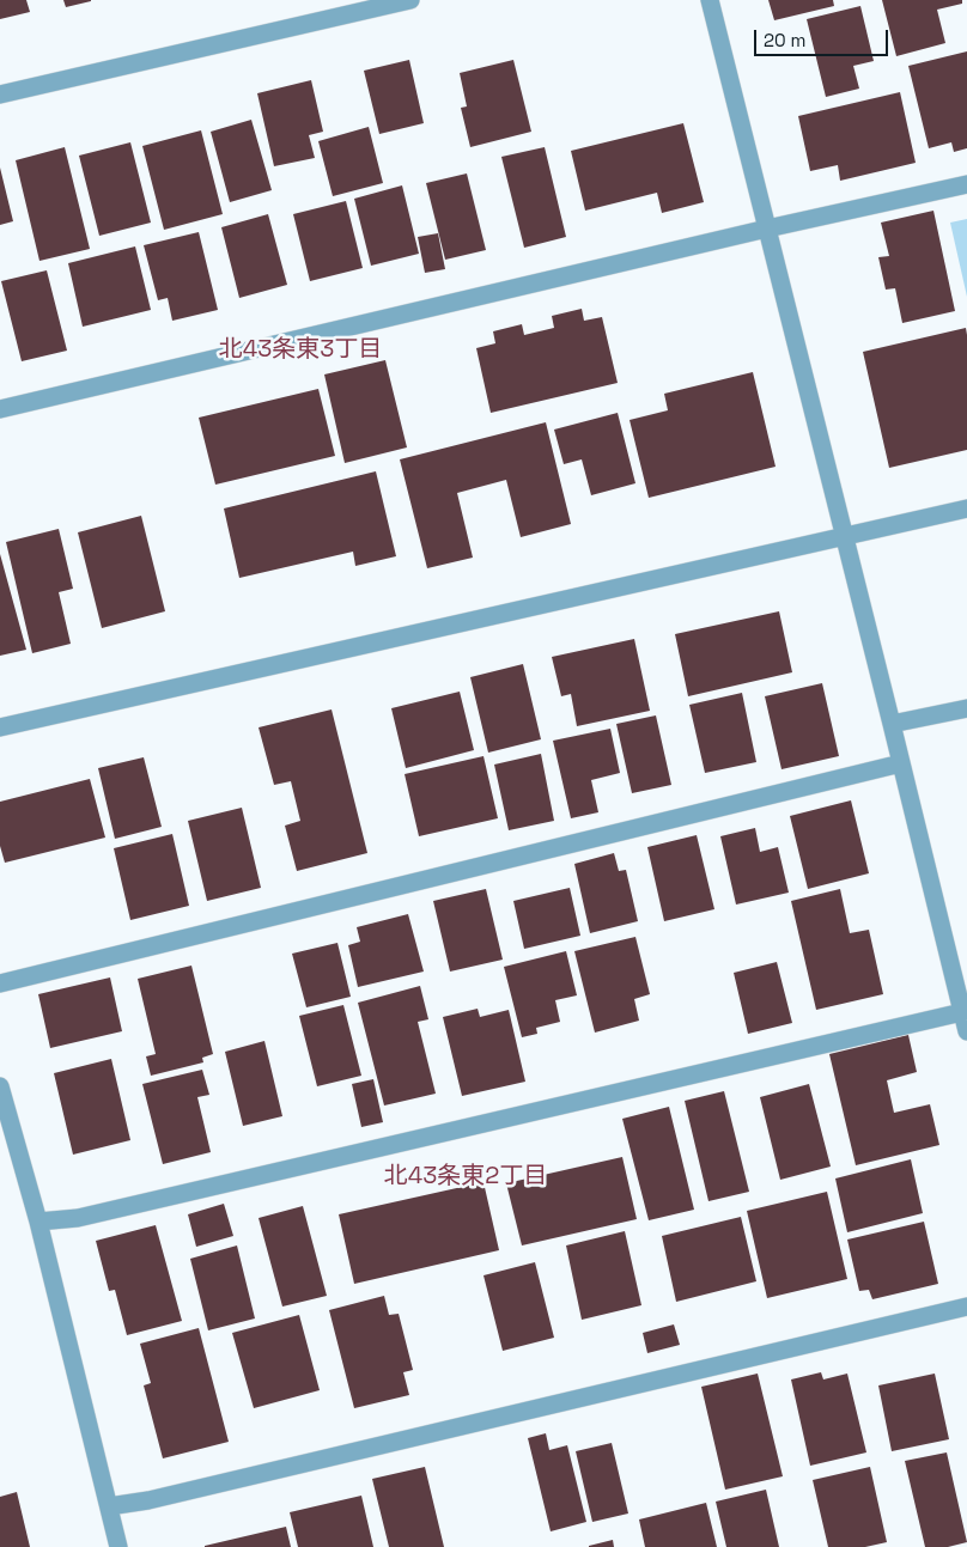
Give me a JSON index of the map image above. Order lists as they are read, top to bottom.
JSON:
{
  "districts": ["北43条東3丁目", "北43条東2丁目"],
  "scale_bar": "20 m"
}
